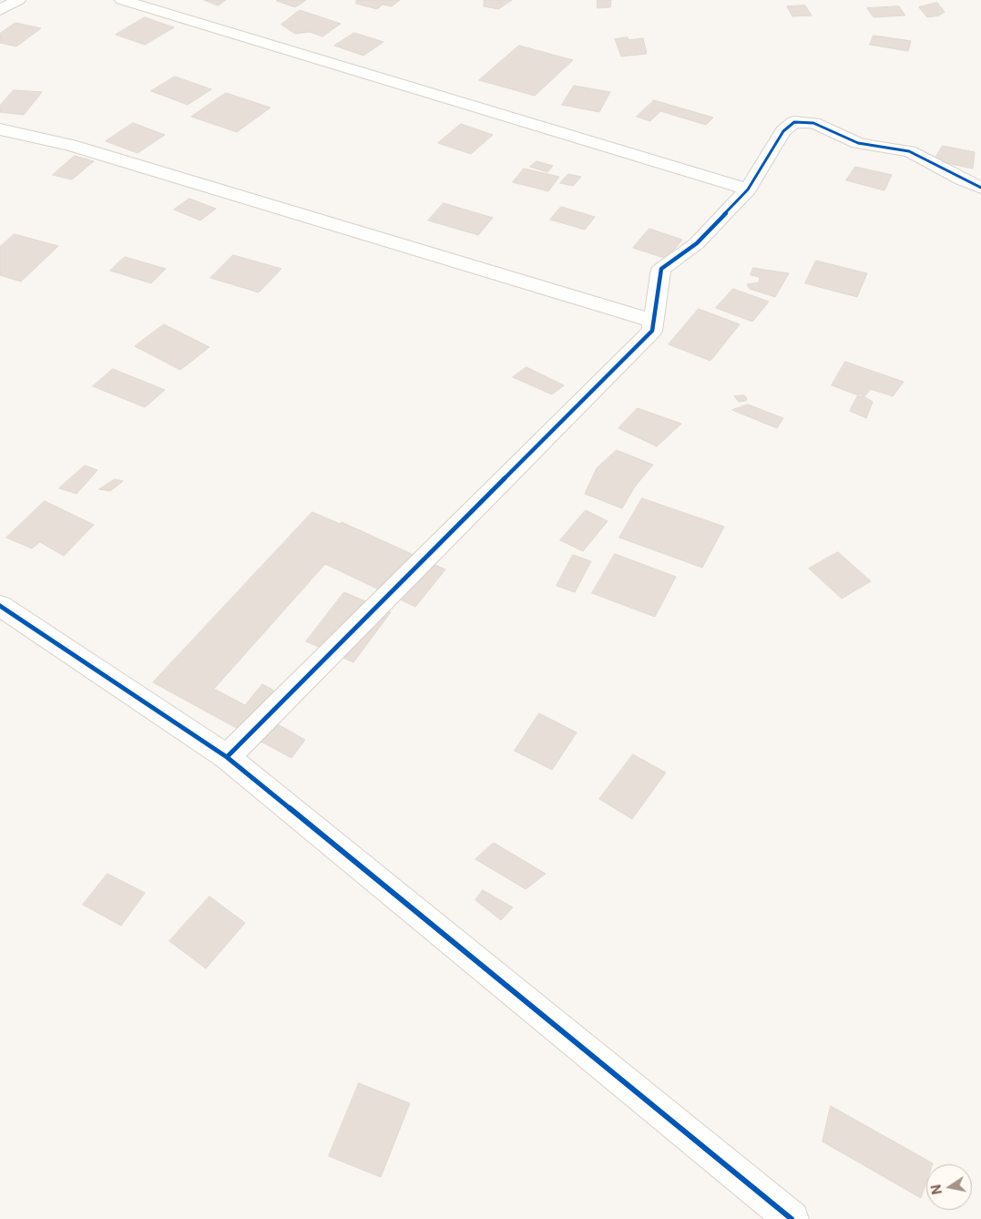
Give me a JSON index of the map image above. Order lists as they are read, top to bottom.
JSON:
{
  "north": "left"
}
